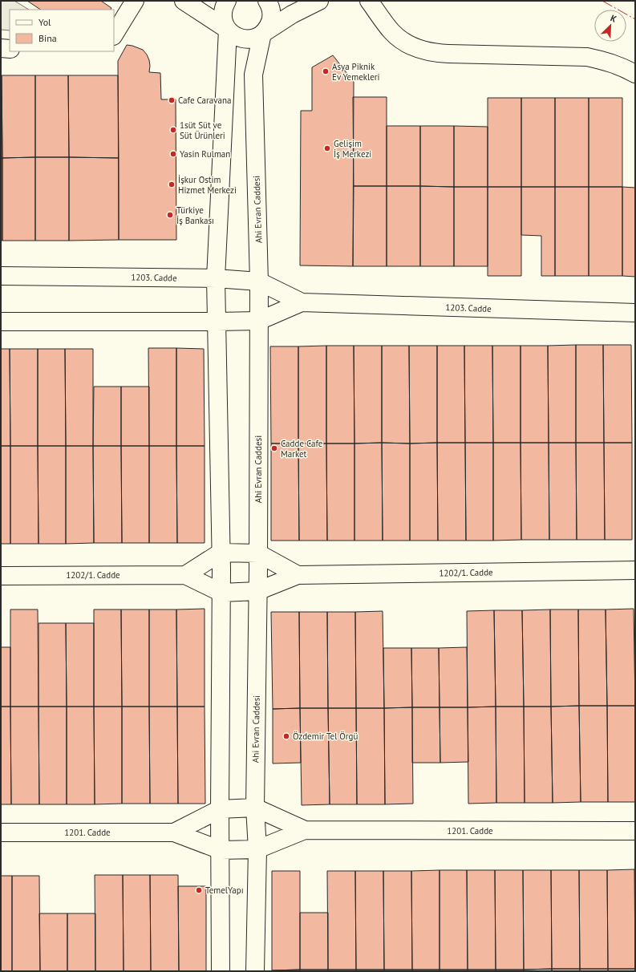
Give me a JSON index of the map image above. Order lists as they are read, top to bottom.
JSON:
{
  "streets": {
    "main road": [
      "Ahi Evran Caddesi",
      "1203. Cadde",
      "1202/1. Cadde",
      "1201. Cadde"
    ]
  },
  "crossings": [
    ["Ahi Evran Caddesi", "1203. Cadde"],
    ["Ahi Evran Caddesi", "1202/1. Cadde"],
    ["Ahi Evran Caddesi", "1201. Cadde"]
  ],
  "places": [
    "Asya Piknik Ev Yemekleri",
    "Cafe Caravana",
    "1süt Süt ve Süt Ürünleri",
    "Gelişim İş Merkezi",
    "Yasin Rulman",
    "İşkur Ostim Hizmet Merkezi",
    "Türkiye İş Bankası",
    "Cadde Cafe Market",
    "Özdemir Tel Örgü",
    "TemelYapı"
  ],
  "legend": ["Yol", "Bina"],
  "north": "top right"
}
